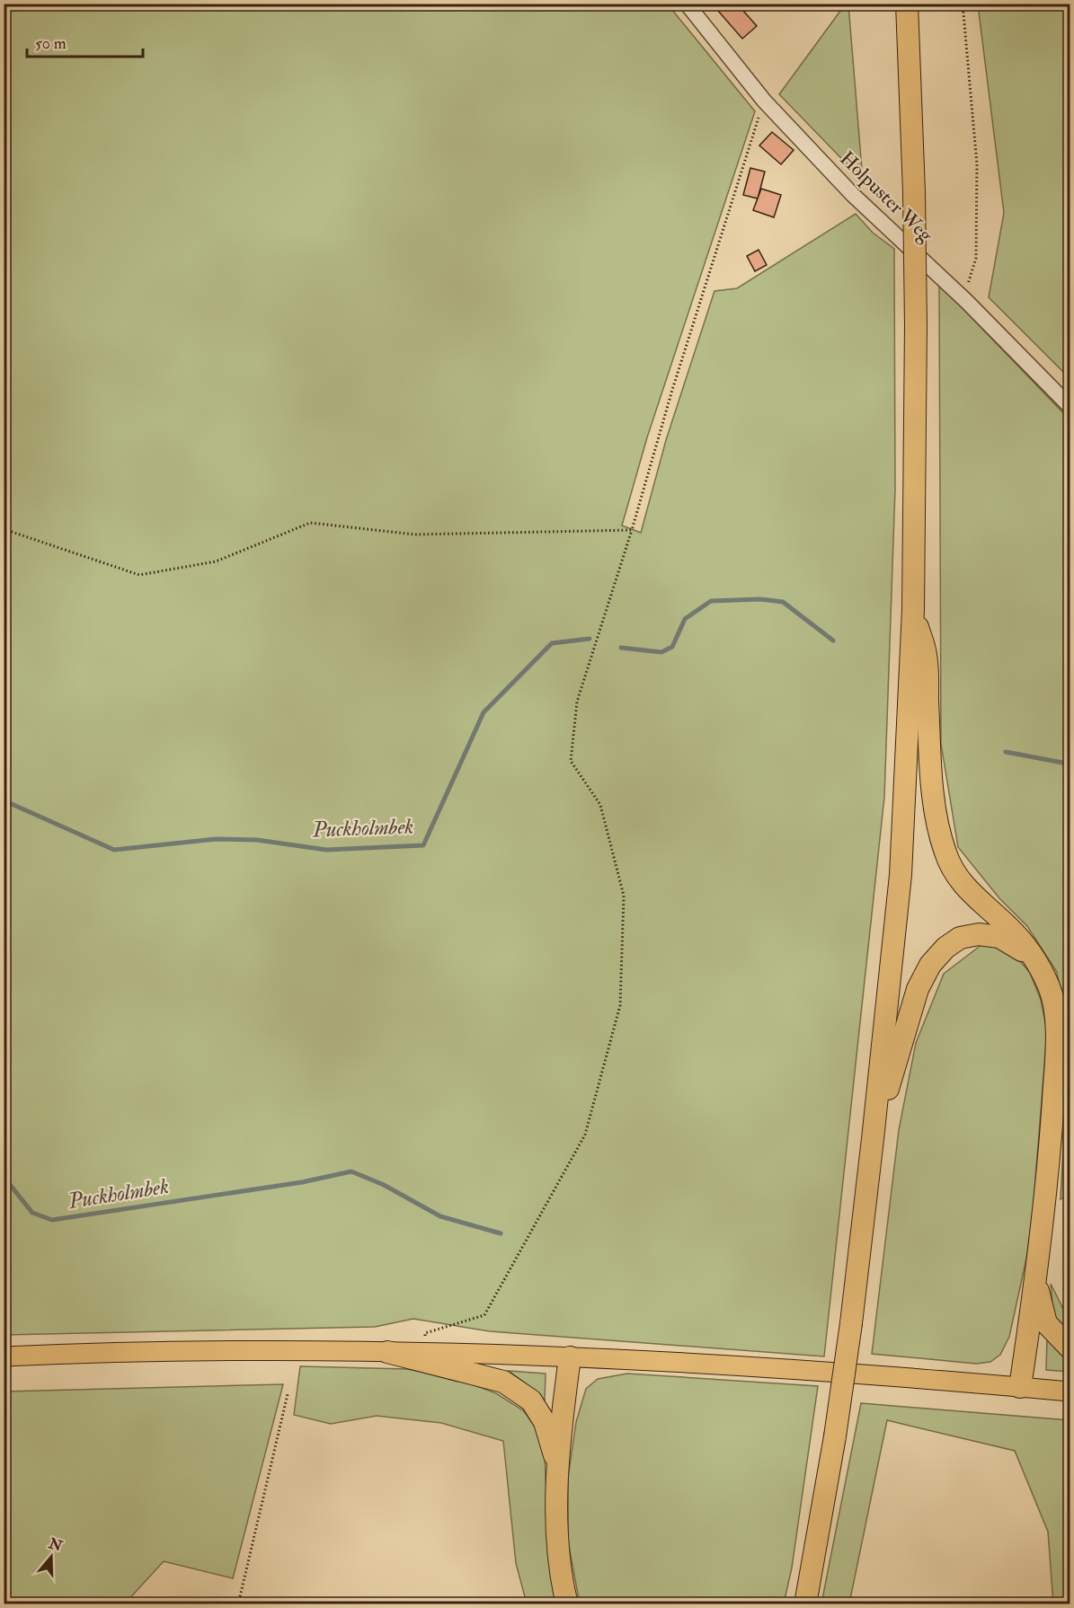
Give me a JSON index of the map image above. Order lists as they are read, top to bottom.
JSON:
{
  "streets": {
    "street": ["Holpuster Weg"]
  },
  "water": ["Puckholmbek"],
  "scale_bar": "50 m",
  "north": "top"
}
